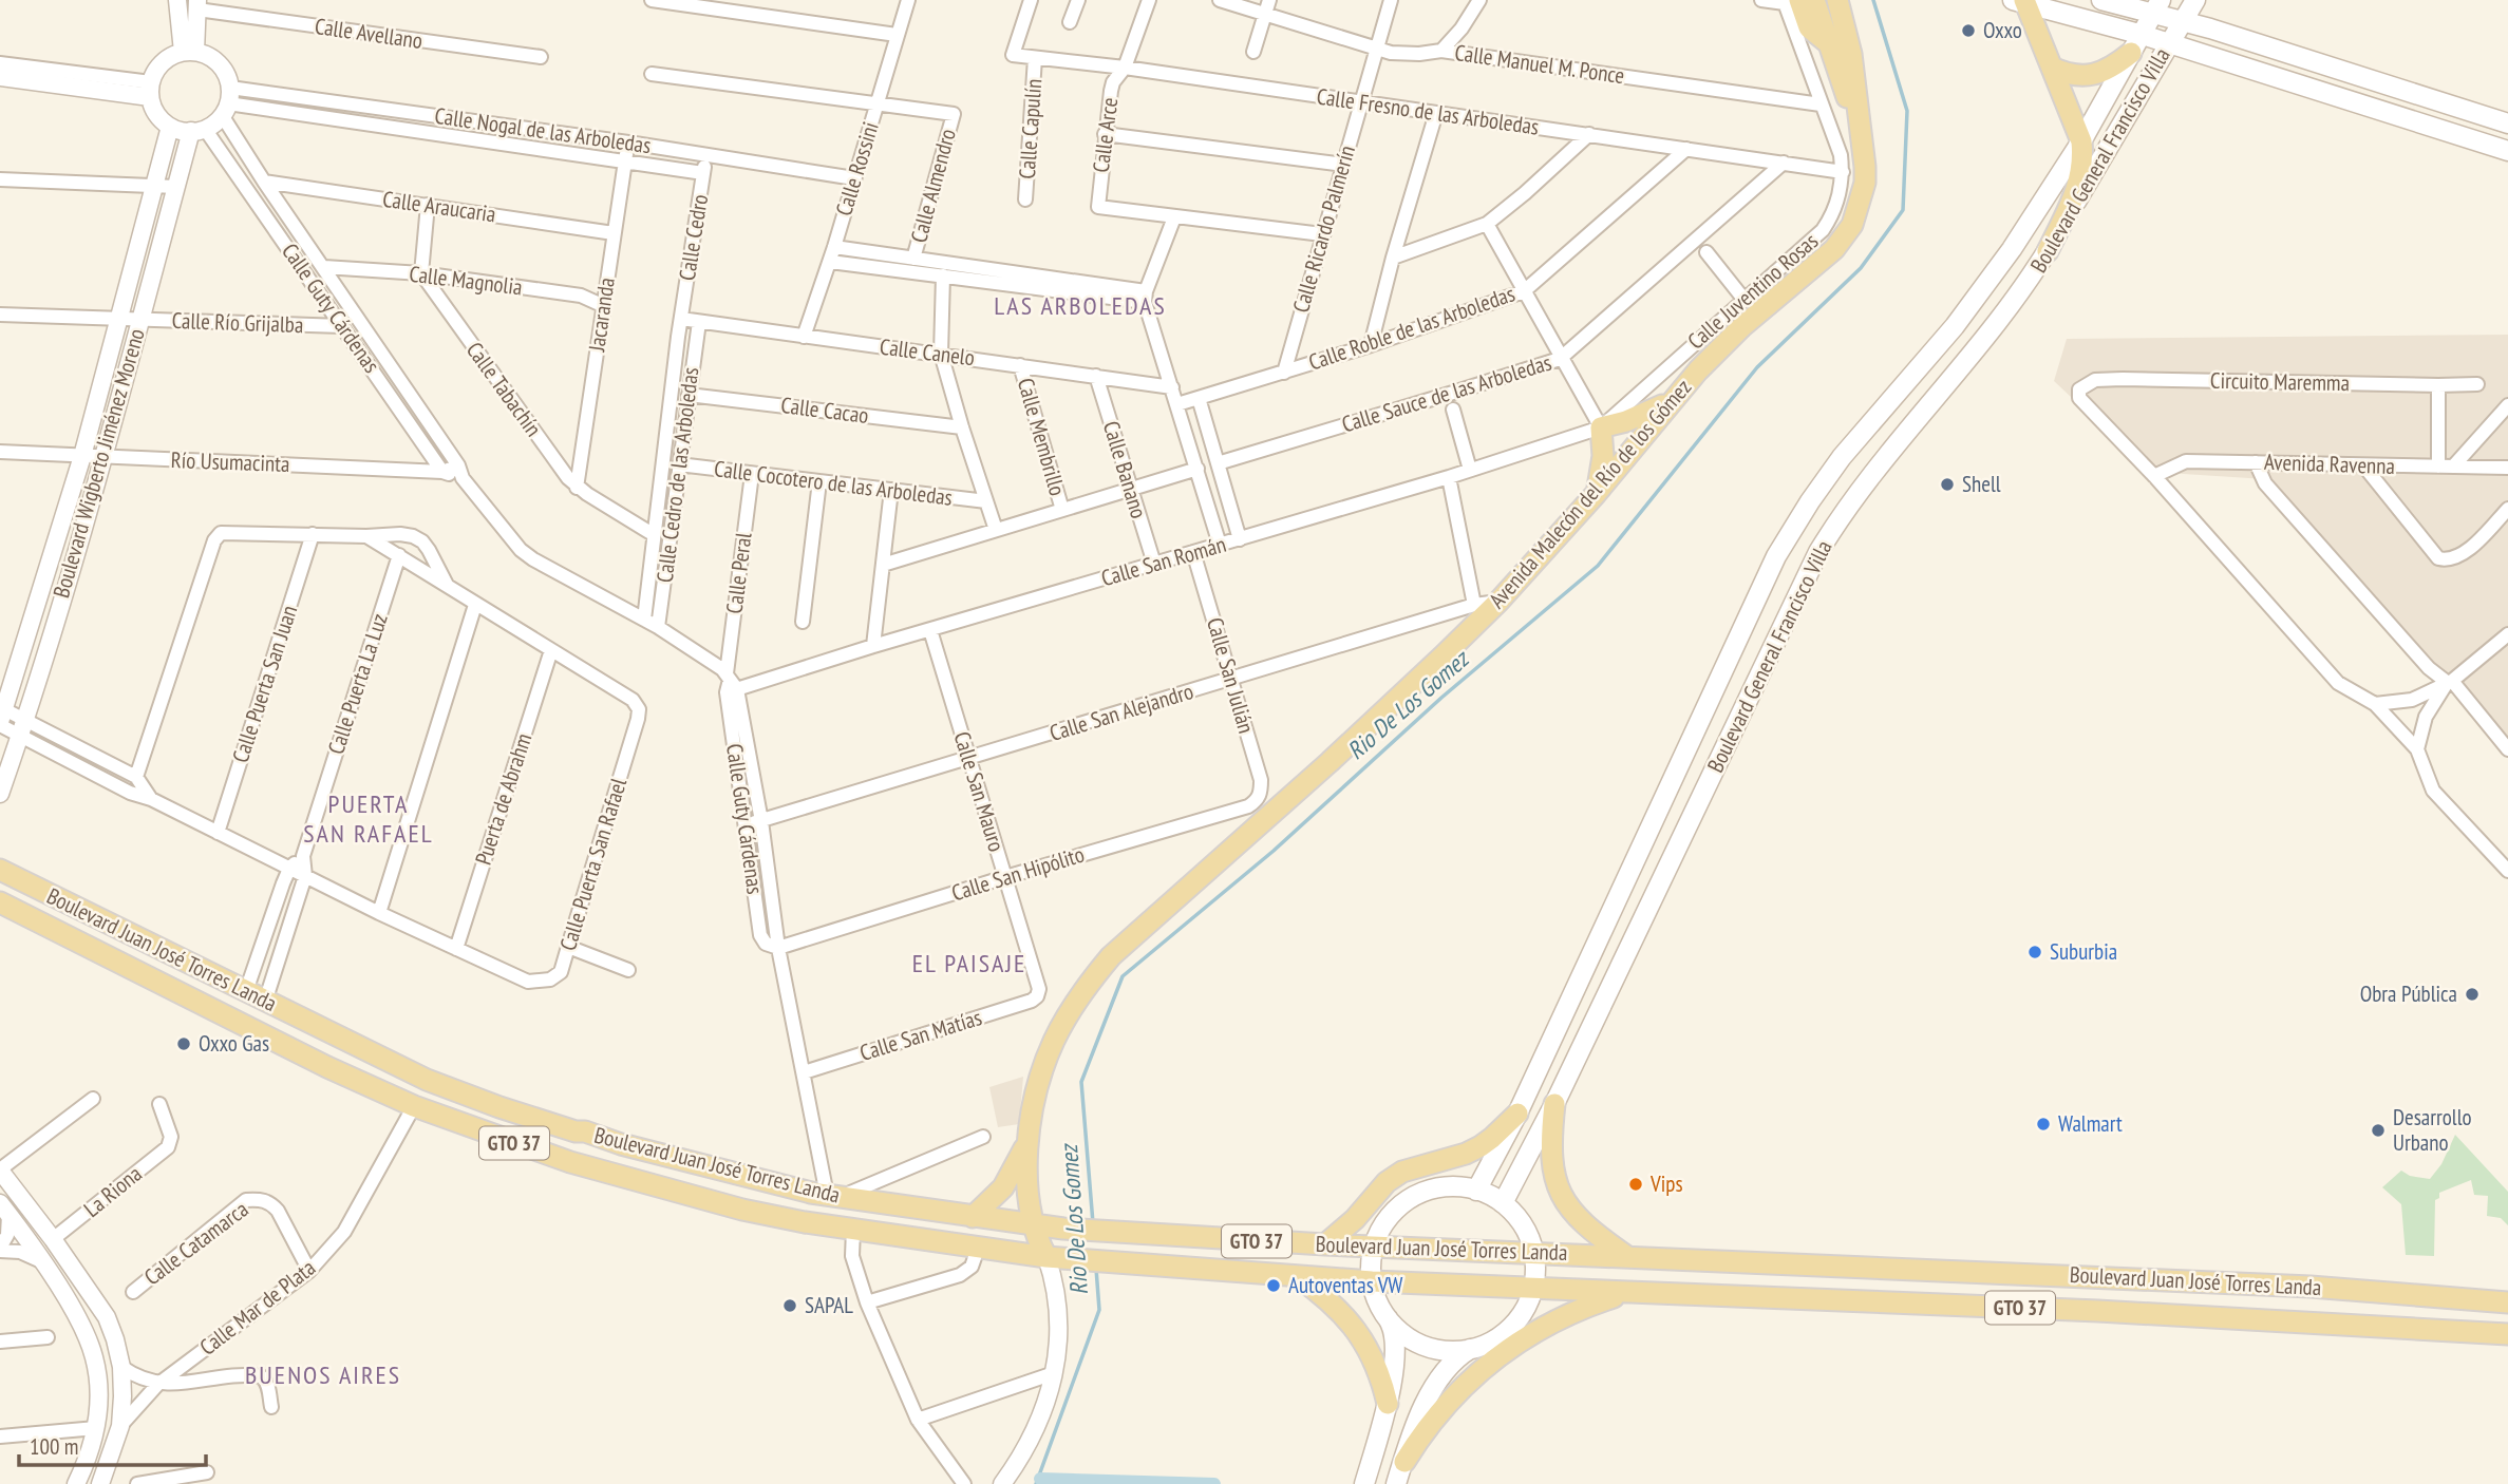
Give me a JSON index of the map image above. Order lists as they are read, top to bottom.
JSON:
{
  "streets": {
    "main road": [
      "Boulevard General Francisco Villa",
      "Avenida Malecón del Río de los Gómez",
      "Boulevard Juan José Torres Landa",
      "GTO 37"
    ],
    "street": [
      "Calle Avellano",
      "Calle Manuel M. Ponce",
      "Calle Fresno de las Arboledas",
      "Calle Capulín",
      "Calle Nogal de las Arboledas",
      "Calle Arce",
      "Calle Rossini",
      "Calle Almendro",
      "Calle Araucaria",
      "Calle Ricardo Palmerín",
      "Calle Cedro",
      "Calle Magnolia",
      "Calle Juventino Rosas",
      "Calle Guty Cárdenas",
      "Jacaranda",
      "Calle Río Grijalba",
      "Calle Roble de las Arboledas",
      "Calle Canelo",
      "Circuito Maremma",
      "Calle Tabachín",
      "Calle Sauce de las Arboledas",
      "Calle Cacao",
      "Calle Membrillo",
      "Río Usumacinta",
      "Boulevard Wigberto Jiménez Moreno",
      "Avenida Ravenna",
      "Calle Banano",
      "Calle Cedro de las Arboledas",
      "Calle Cocotero de las Arboledas",
      "Calle San Román",
      "Calle Peral",
      "Calle San Julián",
      "Calle Puerta San Juan",
      "Calle Puerta La Luz",
      "Calle San Alejandro",
      "Calle San Mauro",
      "Puerta de Abrahm",
      "Calle Puerta San Rafael",
      "Calle San Hipólito",
      "Calle San Matías",
      "La Riona",
      "Calle Catamarca",
      "Calle Mar de Plata"
    ]
  },
  "crossings": [
    ["Calle Manuel M. Ponce", "Calle Ricardo Palmerín"],
    ["Calle Manuel M. Ponce", "Calle Juventino Rosas"],
    ["Calle Fresno de las Arboledas", "Calle Capulín"],
    ["Calle Fresno de las Arboledas", "Calle Arce"],
    ["Calle Fresno de las Arboledas", "Calle Ricardo Palmerín"],
    ["Calle Fresno de las Arboledas", "Calle Juventino Rosas"],
    ["Calle Fresno de las Arboledas", "Calle Roble de las Arboledas"],
    ["Calle Fresno de las Arboledas", "Calle Sauce de las Arboledas"],
    ["Calle Nogal de las Arboledas", "Calle Rossini"],
    ["Calle Nogal de las Arboledas", "Calle Cedro"],
    ["Calle Nogal de las Arboledas", "Calle Guty Cárdenas"],
    ["Calle Nogal de las Arboledas", "Jacaranda"],
    ["Calle Nogal de las Arboledas", "Boulevard Wigberto Jiménez Moreno"],
    ["Calle Rossini", "Calle Almendro"],
    ["Calle Rossini", "Calle Canelo"],
    ["Calle Araucaria", "Calle Guty Cárdenas"],
    ["Calle Araucaria", "Jacaranda"],
    ["Calle Ricardo Palmerín", "Calle Roble de las Arboledas"],
    ["Calle Cedro", "Calle Canelo"],
    ["Calle Cedro", "Calle Cedro de las Arboledas"],
    ["Calle Magnolia", "Calle Guty Cárdenas"],
    ["Calle Magnolia", "Jacaranda"],
    ["Calle Magnolia", "Calle Tabachín"],
    ["Calle Juventino Rosas", "Calle San Román"],
    ["Calle Guty Cárdenas", "Calle Río Grijalba"],
    ["Calle Guty Cárdenas", "Río Usumacinta"],
    ["Calle Guty Cárdenas", "Boulevard Wigberto Jiménez Moreno"],
    ["Calle Guty Cárdenas", "Calle Cedro de las Arboledas"],
    ["Calle Guty Cárdenas", "Calle San Román"],
    ["Calle Guty Cárdenas", "Calle Peral"],
    ["Calle Guty Cárdenas", "Calle San Alejandro"],
    ["Calle Guty Cárdenas", "Calle San Hipólito"],
    ["Calle Guty Cárdenas", "Boulevard Juan José Torres Landa"],
    ["Calle Guty Cárdenas", "Calle San Matías"],
    ["Jacaranda", "Calle Tabachín"],
    ["Calle Río Grijalba", "Boulevard Wigberto Jiménez Moreno"],
    ["Calle Canelo", "Calle Membrillo"],
    ["Calle Canelo", "Calle Banano"],
    ["Calle Canelo", "Calle Cedro de las Arboledas"],
    ["Circuito Maremma", "Avenida Ravenna"],
    ["Calle Tabachín", "Calle Cedro de las Arboledas"],
    ["Calle Cacao", "Calle Cedro de las Arboledas"],
    ["Río Usumacinta", "Boulevard Wigberto Jiménez Moreno"],
    ["Boulevard Wigberto Jiménez Moreno", "Calle Puerta San Rafael"],
    ["Calle Banano", "Calle San Román"],
    ["Calle Cedro de las Arboledas", "Calle Cocotero de las Arboledas"],
    ["Calle Cocotero de las Arboledas", "Calle Peral"],
    ["Avenida Malecón del Río de los Gómez", "Calle San Alejandro"],
    ["Calle San Román", "Calle Peral"],
    ["Calle San Román", "Calle San Julián"],
    ["Calle San Román", "Calle San Mauro"],
    ["Calle San Julián", "Calle San Alejandro"],
    ["Calle San Julián", "Calle San Hipólito"],
    ["Calle Puerta San Juan", "Calle Puerta San Rafael"],
    ["Calle Puerta La Luz", "Calle Puerta San Rafael"],
    ["Calle Puerta La Luz", "Boulevard Juan José Torres Landa"],
    ["Calle San Alejandro", "Calle San Mauro"],
    ["Calle San Mauro", "Calle San Hipólito"],
    ["Calle San Mauro", "Calle San Matías"],
    ["Puerta de Abrahm", "Calle Puerta San Rafael"],
    ["Boulevard Juan José Torres Landa", "Calle Mar de Plata"],
    ["Calle Catamarca", "Calle Mar de Plata"]
  ],
  "districts": [
    "LAS ARBOLEDAS",
    "PUERTA SAN RAFAEL",
    "EL PAISAJE",
    "BUENOS AIRES"
  ],
  "water": ["Rio De Los Gomez"],
  "places": [
    "Oxxo",
    "Shell",
    "Suburbia",
    "Obra Pública",
    "Oxxo Gas",
    "Walmart",
    "Desarrollo Urbano",
    "Vips",
    "Autoventas VW",
    "SAPAL"
  ],
  "scale_bar": "100 m"
}
